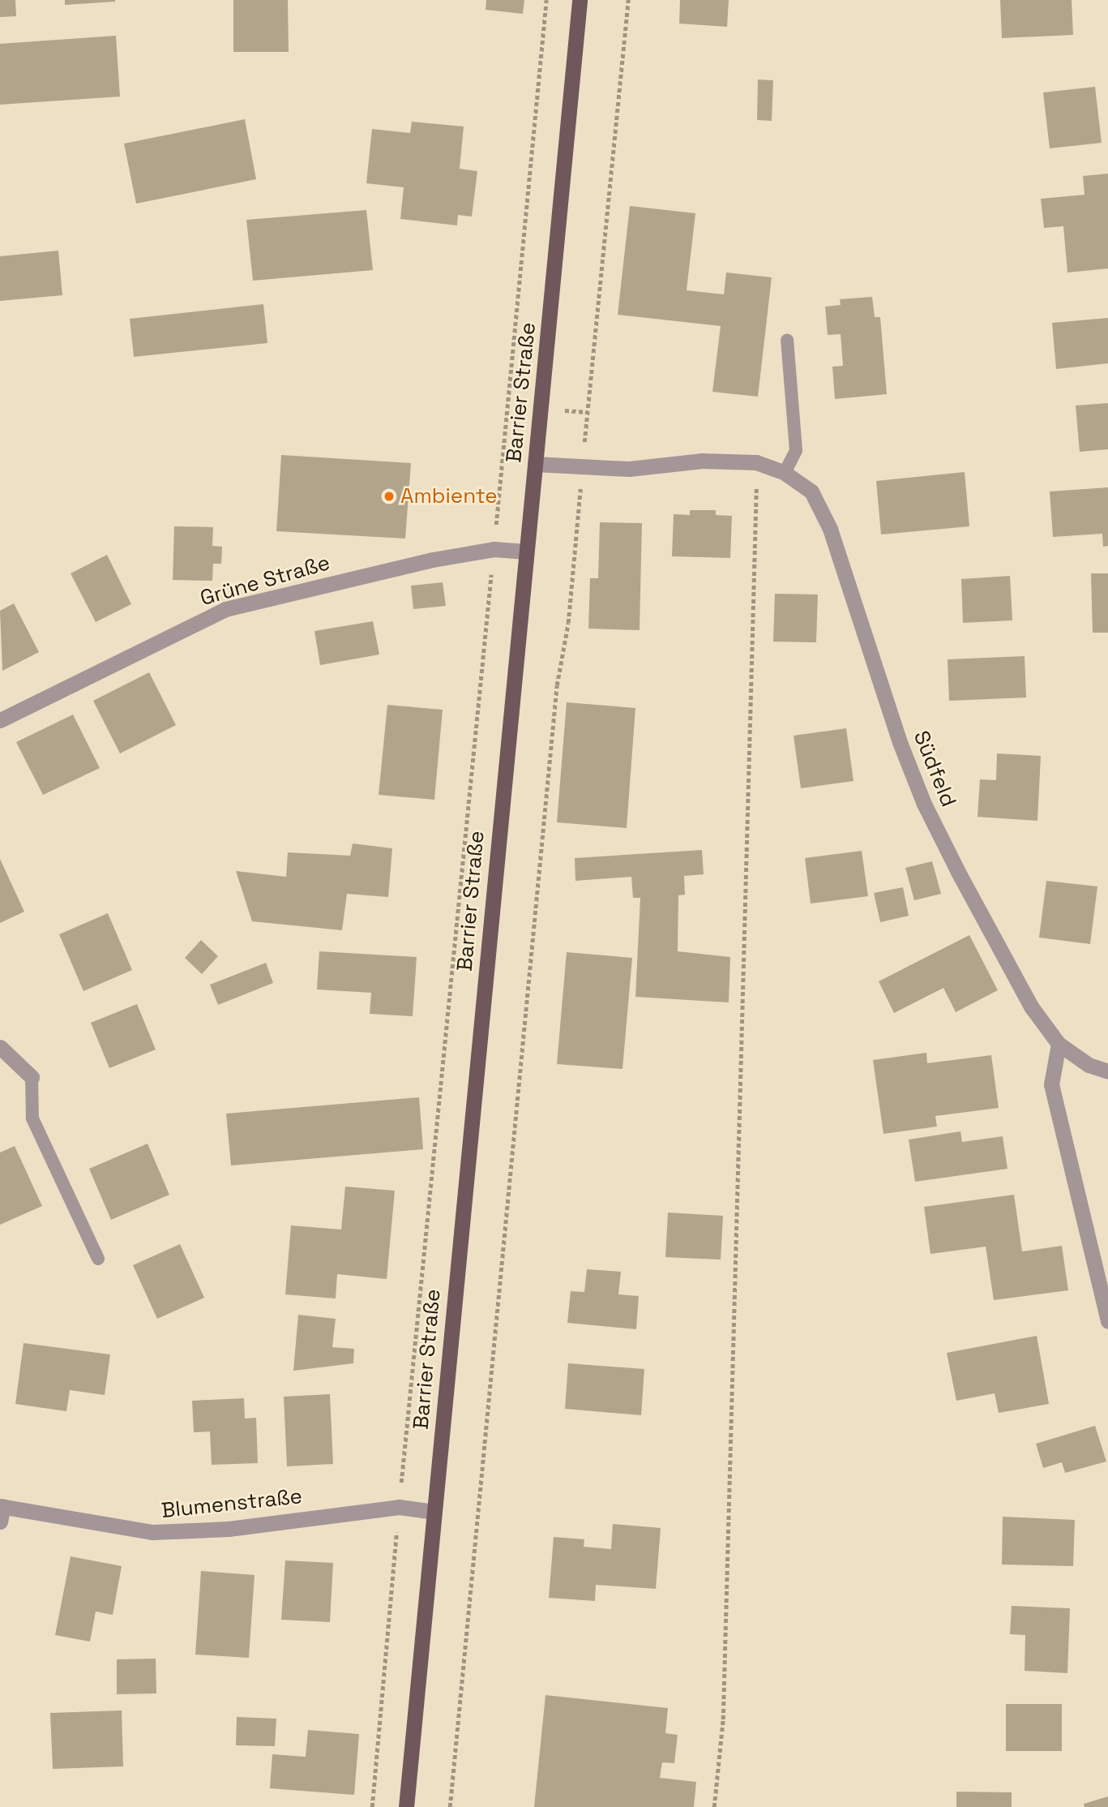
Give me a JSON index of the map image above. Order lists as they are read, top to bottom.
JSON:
{
  "streets": {
    "main road": ["Barrier Straße"],
    "street": ["Grüne Straße", "Südfeld", "Blumenstraße"]
  },
  "crossings": [
    ["Barrier Straße", "Grüne Straße"],
    ["Barrier Straße", "Südfeld"],
    ["Barrier Straße", "Blumenstraße"]
  ],
  "places": ["Ambiente"]
}
